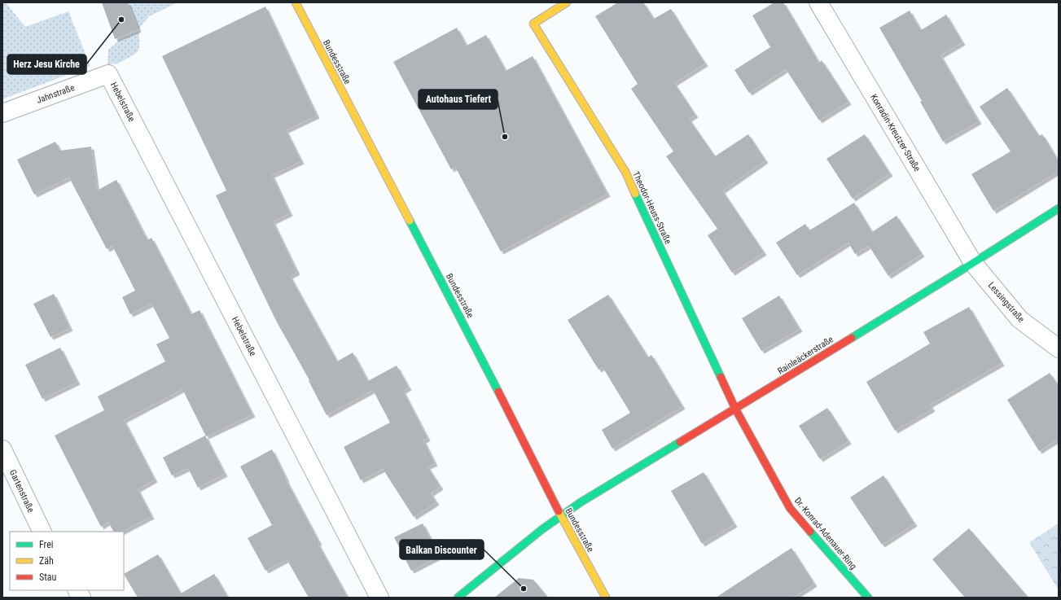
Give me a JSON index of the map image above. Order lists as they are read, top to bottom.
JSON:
{
  "streets": {
    "street": [
      "Bundesstraße",
      "Jahnstraße",
      "Hebelstraße",
      "Konradin-Kreutzer-Straße",
      "Theodor-Heuss-Straße",
      "Lessingstraße",
      "Rainleäckerstraße",
      "Gartenstraße",
      "Dr.-Konrad-Adenauer-Ring"
    ]
  },
  "crossings": [
    ["Bundesstraße", "Rainleäckerstraße"],
    ["Jahnstraße", "Hebelstraße"],
    ["Konradin-Kreutzer-Straße", "Lessingstraße"],
    ["Konradin-Kreutzer-Straße", "Rainleäckerstraße"],
    ["Theodor-Heuss-Straße", "Rainleäckerstraße"],
    ["Theodor-Heuss-Straße", "Dr.-Konrad-Adenauer-Ring"],
    ["Lessingstraße", "Rainleäckerstraße"],
    ["Rainleäckerstraße", "Dr.-Konrad-Adenauer-Ring"]
  ],
  "places": ["Herz Jesu Kirche", "Autohaus Tiefert", "Balkan Discounter"],
  "legend": ["Frei", "Zäh", "Stau"]
}
